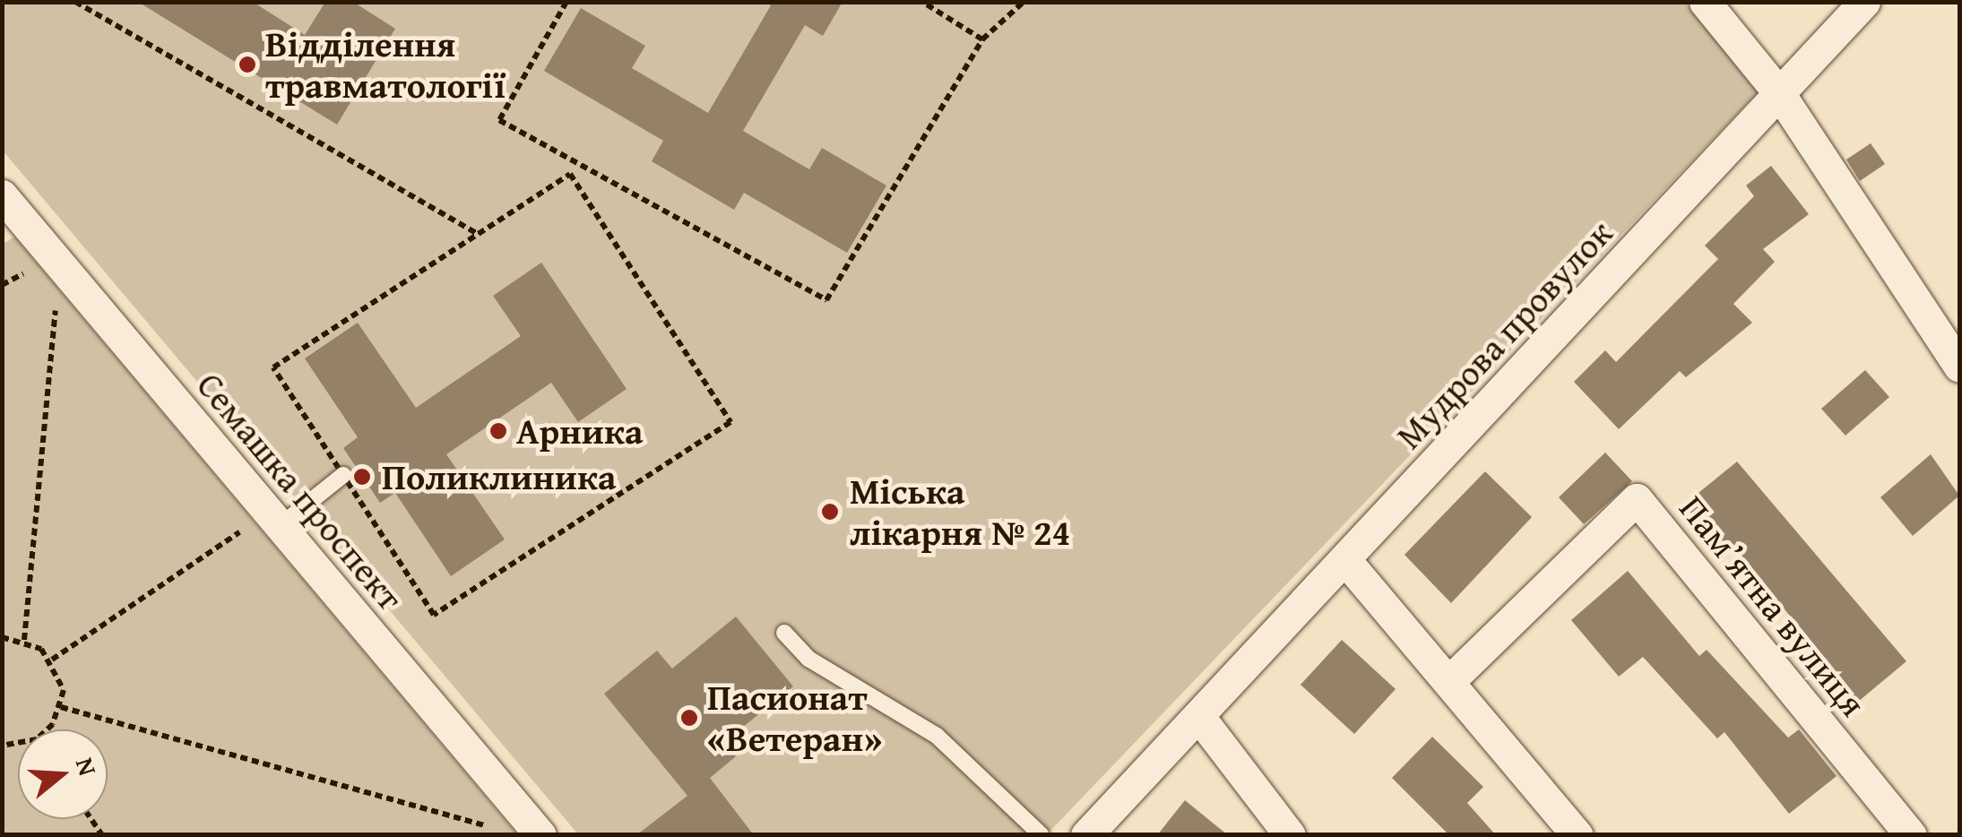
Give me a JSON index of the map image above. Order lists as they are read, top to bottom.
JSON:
{
  "streets": {
    "street": ["Мудрова провулок", "Семашка проспект", "Пам’ятна вулиця"]
  },
  "places": [
    "Відділення травматології",
    "Арника",
    "Поликлиника",
    "Міська лікарня № 24",
    "Пасионат «Ветеран»"
  ],
  "north": "right"
}
